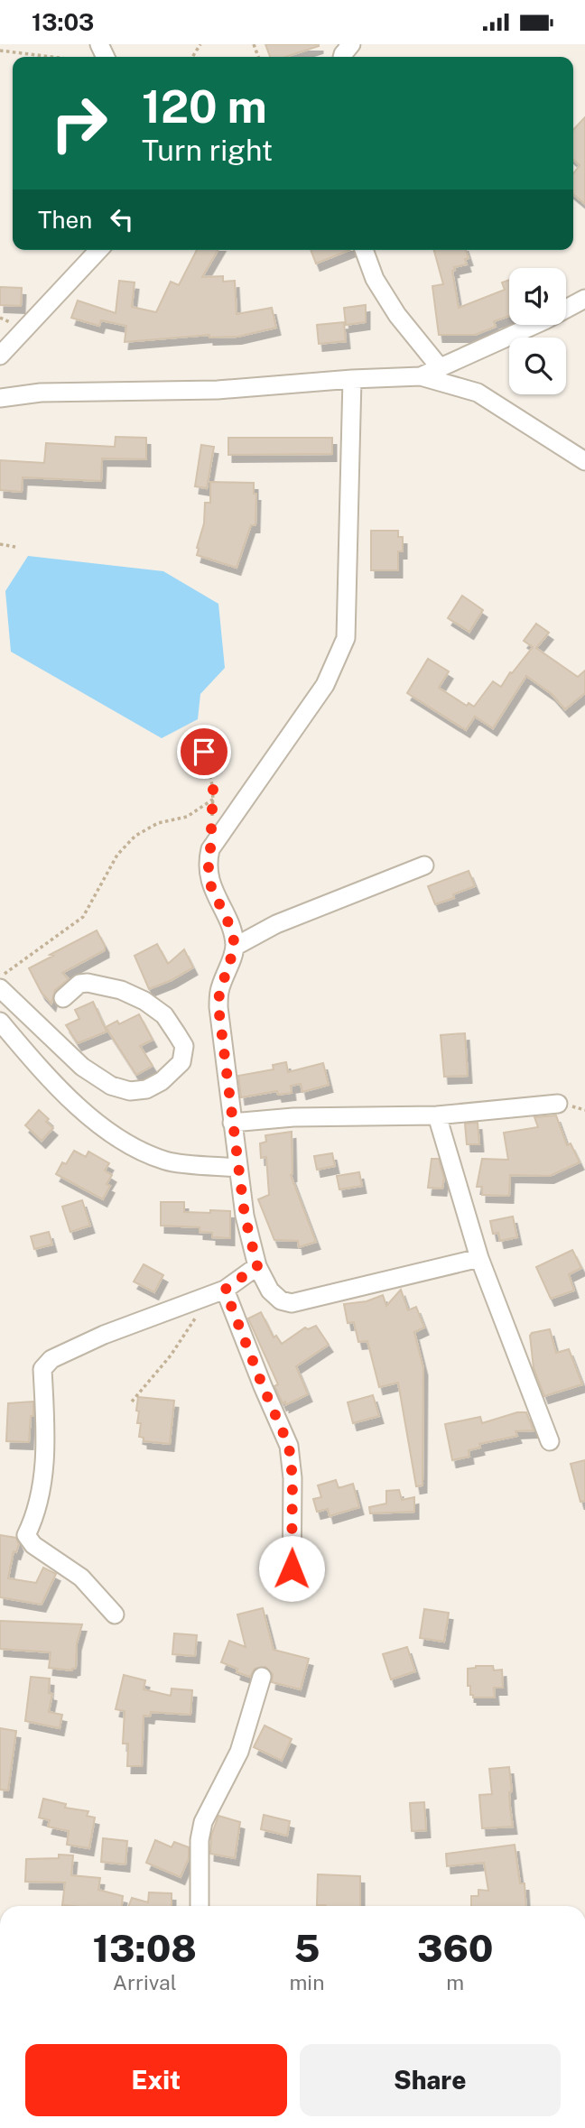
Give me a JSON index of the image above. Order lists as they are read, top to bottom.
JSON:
{
  "page": {
    "status": "13:03",
    "turn": ["120 m", "Turn right"],
    "then": "Then",
    "eta": [
      "13:08",
      "Arrival",
      "5",
      "min",
      "360",
      "m"
    ],
    "buttons": ["Exit", "Share"]
  }
}
